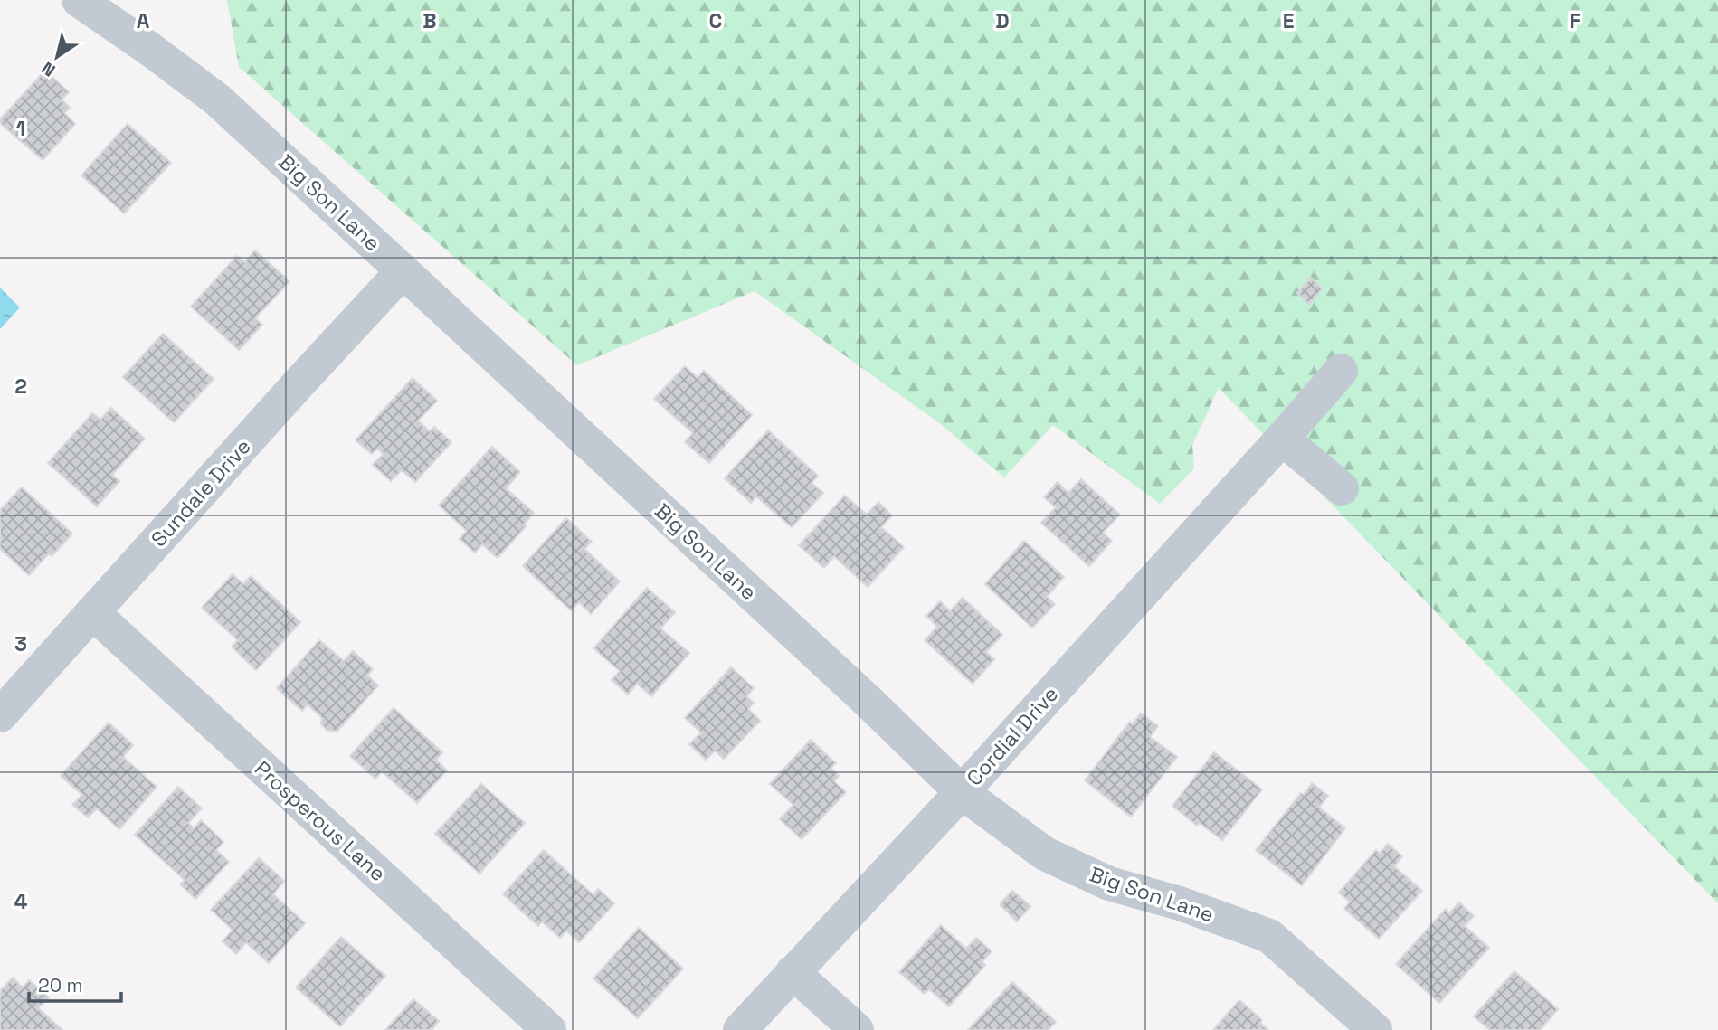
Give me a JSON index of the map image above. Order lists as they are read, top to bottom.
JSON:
{
  "streets": {
    "street": [
      "Big Son Lane",
      "Sundale Drive",
      "Cordial Drive",
      "Prosperous Lane"
    ]
  },
  "crossings": [
    ["Big Son Lane", "Sundale Drive"],
    ["Big Son Lane", "Cordial Drive"],
    ["Sundale Drive", "Prosperous Lane"]
  ],
  "scale_bar": "20 m",
  "north": "bottom left",
  "grid": {
    "columns": [
      "A",
      "B",
      "C",
      "D",
      "E",
      "F"
    ],
    "rows": [
      "1",
      "2",
      "3",
      "4"
    ]
  }
}
